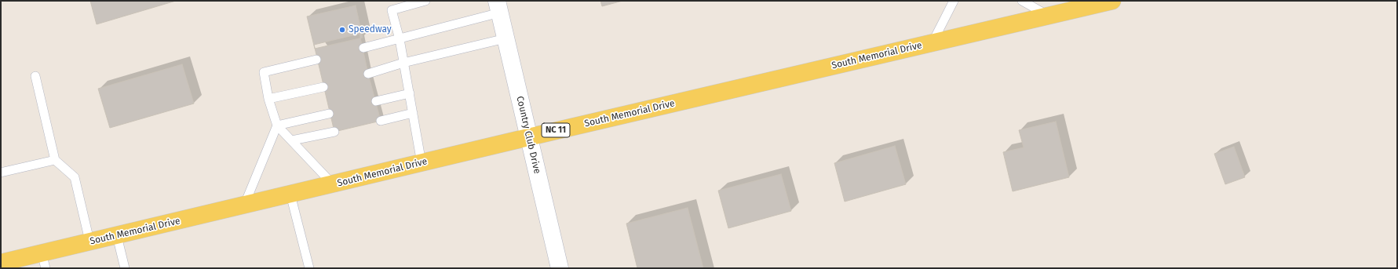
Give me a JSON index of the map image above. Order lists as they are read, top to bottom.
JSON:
{
  "streets": {
    "main road": ["South Memorial Drive", "NC 11"],
    "street": ["Country Club Drive"]
  },
  "crossings": [
    ["South Memorial Drive", "Country Club Drive"]
  ],
  "places": ["Speedway"]
}
